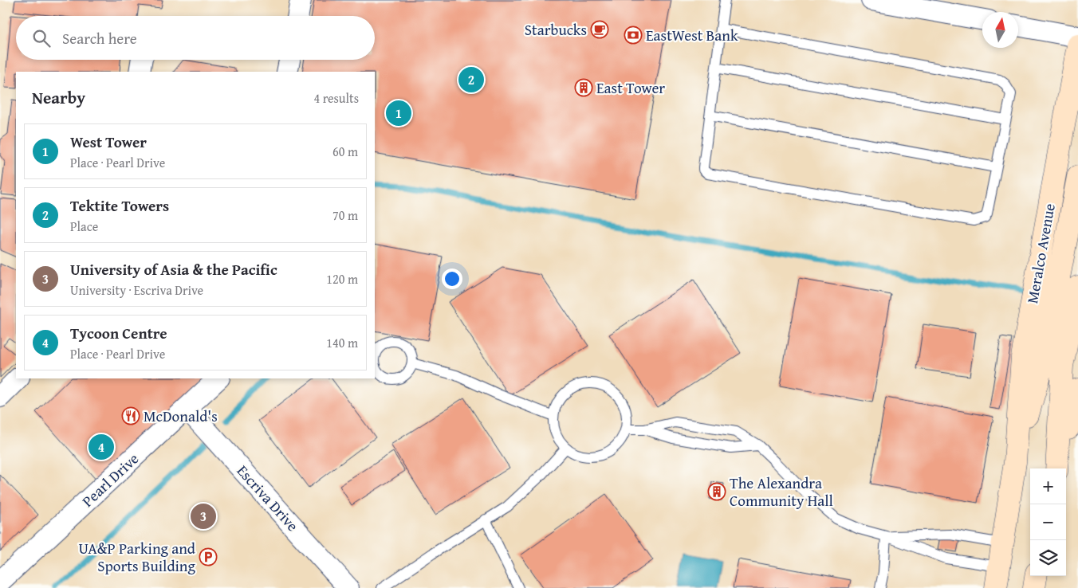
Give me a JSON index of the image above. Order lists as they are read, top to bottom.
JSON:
{
  "streets": {
    "main road": ["Meralco Avenue"],
    "street": ["Pearl Drive", "Escriva Drive"]
  },
  "crossings": [
    ["Pearl Drive", "Escriva Drive"]
  ],
  "places": {
    "cafe": ["Starbucks"],
    "bank": ["EastWest Bank"],
    "building": ["East Tower", "The Alexandra Community Hall"],
    "restaurant": ["McDonald's"],
    "parking": ["UA&P Parking and Sports Building"]
  },
  "north": "top",
  "page": {
    "search": "Search here",
    "pins": [
      "2",
      "1",
      "4",
      "3"
    ],
    "heading": ["Nearby", "4 results"],
    "list": [
      {
        "mark": "1",
        "name": "West Tower",
        "note": "Place · Pearl Drive",
        "value": "60 m"
      },
      {
        "mark": "2",
        "name": "Tektite Towers",
        "note": "Place",
        "value": "70 m"
      },
      {
        "mark": "3",
        "name": "University of Asia & the Pacific",
        "note": "University · Escriva Drive",
        "value": "120 m"
      },
      {
        "mark": "4",
        "name": "Tycoon Centre",
        "note": "Place · Pearl Drive",
        "value": "140 m"
      }
    ],
    "map_buttons": ["+", "−"]
  }
}
